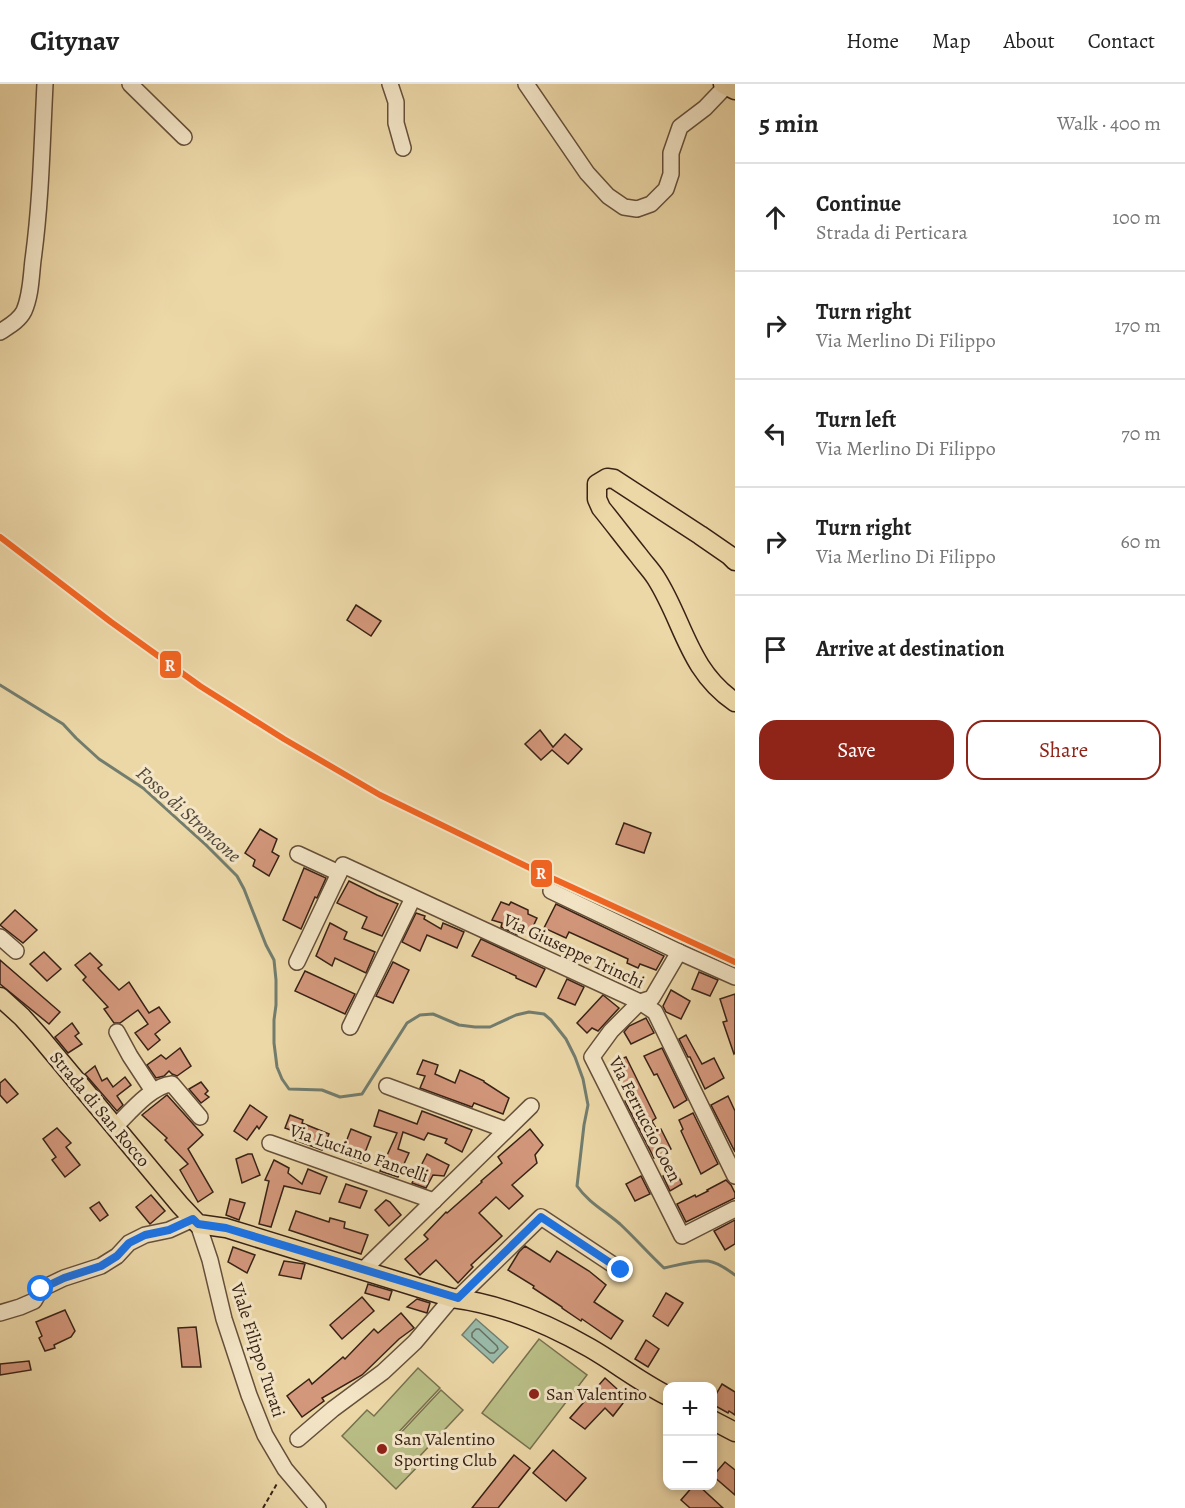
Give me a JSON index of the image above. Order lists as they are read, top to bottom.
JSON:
{
  "streets": {
    "main road": ["Strada di San Rocco"],
    "street": [
      "Via Giuseppe Trinchi",
      "Via Ferruccio Coen",
      "Via Luciano Fancelli",
      "Viale Filippo Turati"
    ]
  },
  "crossings": [
    ["Via Giuseppe Trinchi", "Via Ferruccio Coen"],
    ["Strada di San Rocco", "Viale Filippo Turati"]
  ],
  "water": ["Fosso di Stroncone"],
  "places": ["San Valentino", "San Valentino Sporting Club"],
  "lines": ["transit line R"],
  "page": {
    "header": "Citynav",
    "nav": [
      "Home",
      "Map",
      "About",
      "Contact"
    ],
    "heading": ["5 min", "Walk · 400 m"],
    "list": [
      ["Continue", "Strada di Perticara", "100 m"],
      ["Turn right", "Via Merlino Di Filippo", "170 m"],
      ["Turn left", "Via Merlino Di Filippo", "70 m"],
      ["Turn right", "Via Merlino Di Filippo", "60 m"],
      "Arrive at destination"
    ],
    "buttons": ["Save", "Share"],
    "map_buttons": ["+", "−"]
  }
}
